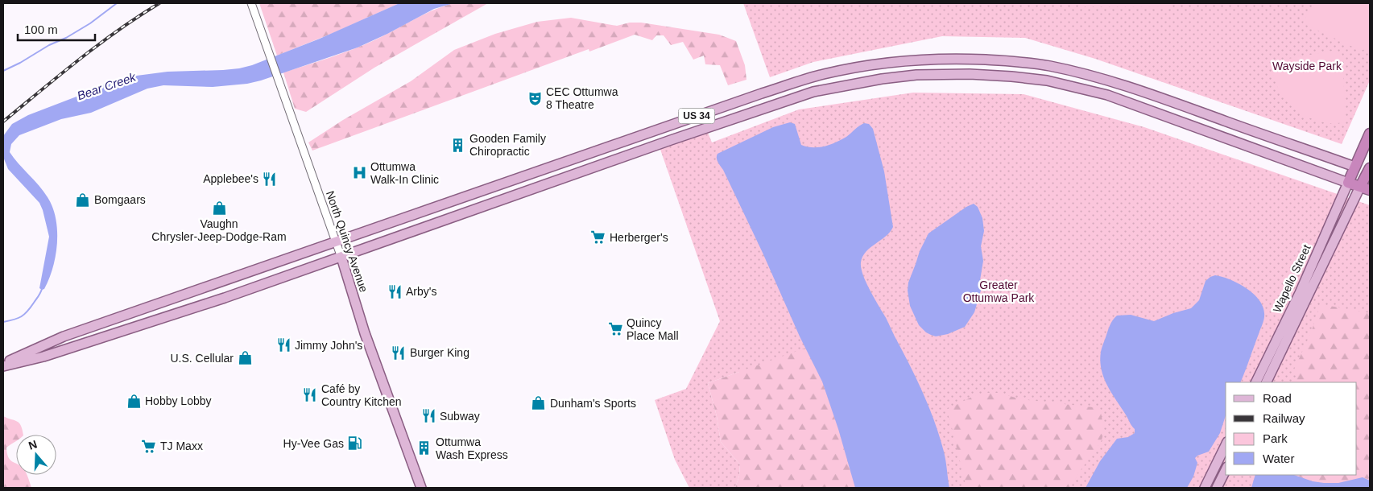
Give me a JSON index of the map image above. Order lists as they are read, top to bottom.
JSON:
{
  "streets": {
    "highway": ["US 34"],
    "main road": ["North Quincy Avenue", "Wapello Street"]
  },
  "crossings": [
    ["US 34", "North Quincy Avenue"],
    ["US 34", "Wapello Street"]
  ],
  "water": ["Bear Creek"],
  "parks": ["Wayside Park", "Greater Ottumwa Park"],
  "places": {
    "theatre": ["CEC Ottumwa 8 Theatre"],
    "building": ["Gooden Family Chiropractic", "Ottumwa Wash Express"],
    "hospital": ["Ottumwa Walk-In Clinic"],
    "restaurant": [
      "Applebee's",
      "Arby's",
      "Jimmy John's",
      "Burger King",
      "Café by Country Kitchen",
      "Subway"
    ],
    "shop": [
      "Bomgaars",
      "Vaughn Chrysler-Jeep-Dodge-Ram",
      "U.S. Cellular",
      "Hobby Lobby",
      "Dunham's Sports"
    ],
    "supermarket": ["Herberger's", "Quincy Place Mall", "TJ Maxx"],
    "fuel station": ["Hy-Vee Gas"]
  },
  "legend": [
    "Road",
    "Railway",
    "Park",
    "Water"
  ],
  "scale_bar": "100 m",
  "north": "top"
}
